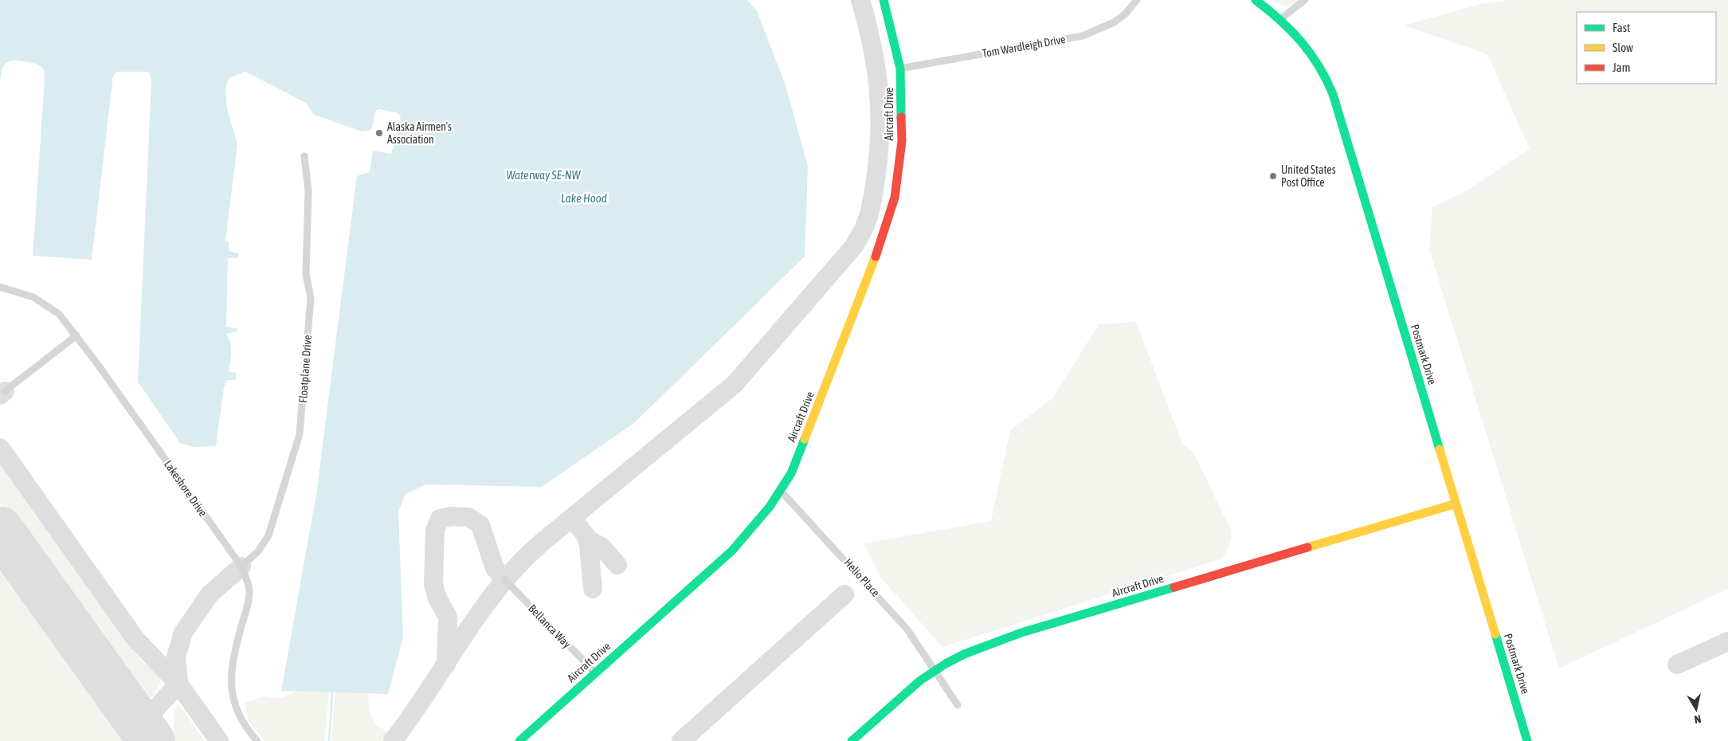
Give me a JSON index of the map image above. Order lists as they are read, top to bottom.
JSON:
{
  "streets": {
    "street": [
      "Tom Wardleigh Drive",
      "Aircraft Drive",
      "Postmark Drive",
      "Floatplane Drive",
      "Lakeshore Drive",
      "Helio Place",
      "Bellanca Way"
    ]
  },
  "crossings": [
    ["Tom Wardleigh Drive", "Aircraft Drive"],
    ["Aircraft Drive", "Postmark Drive"],
    ["Aircraft Drive", "Helio Place"],
    ["Aircraft Drive", "Bellanca Way"],
    ["Floatplane Drive", "Lakeshore Drive"]
  ],
  "water": ["Waterway SE-NW", "Lake Hood"],
  "places": ["Alaska Airmen's Association", "United States Post Office"],
  "legend": ["Fast", "Slow", "Jam"],
  "north": "bottom"
}
